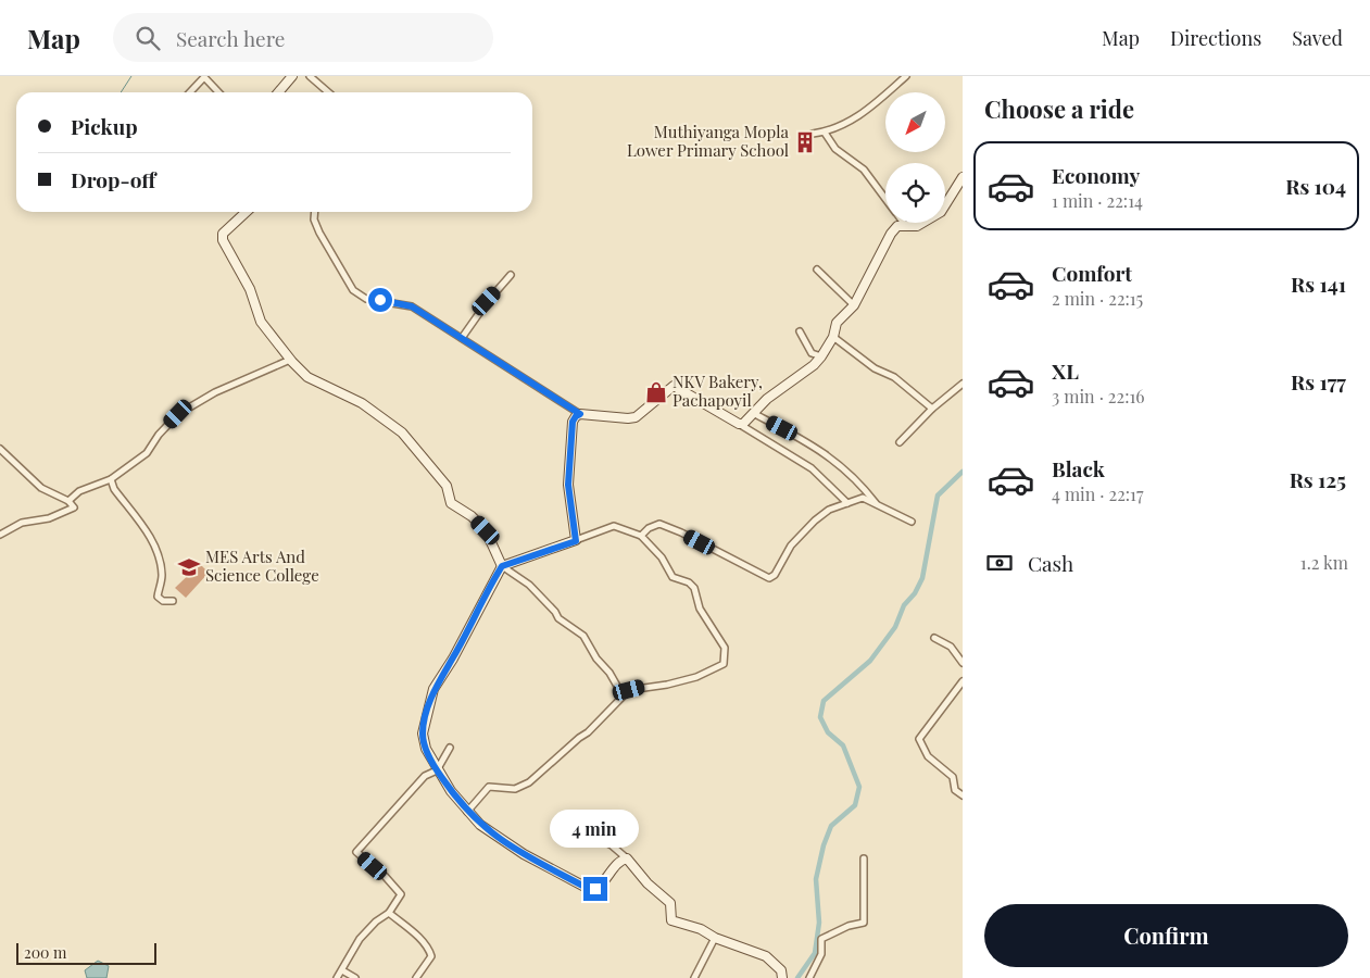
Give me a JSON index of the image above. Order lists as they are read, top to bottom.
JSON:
{
  "places": {
    "building": ["Muthiyanga Mopla Lower Primary School"],
    "shop": ["NKV Bakery, Pachapoyil"],
    "school or university": ["MES Arts And Science College"]
  },
  "scale_bar": "200 m",
  "north": "bottom left",
  "page": {
    "header": "Map",
    "search": "Search here",
    "nav": ["Map", "Directions", "Saved"],
    "heading": "Choose a ride",
    "banner": ["Pickup", "Drop-off"],
    "list": [
      {
        "name": "Economy",
        "note": "1 min · 22:14",
        "value": "Rs 104"
      },
      {
        "name": "Comfort",
        "note": "2 min · 22:15",
        "value": "Rs 141"
      },
      {
        "name": "XL",
        "note": "3 min · 22:16",
        "value": "Rs 177"
      },
      {
        "name": "Black",
        "note": "4 min · 22:17",
        "value": "Rs 125"
      }
    ],
    "pay": ["Cash", "1.2 km"],
    "bubble": "4 min",
    "buttons": "Confirm",
    "scale": "200 m"
  }
}
